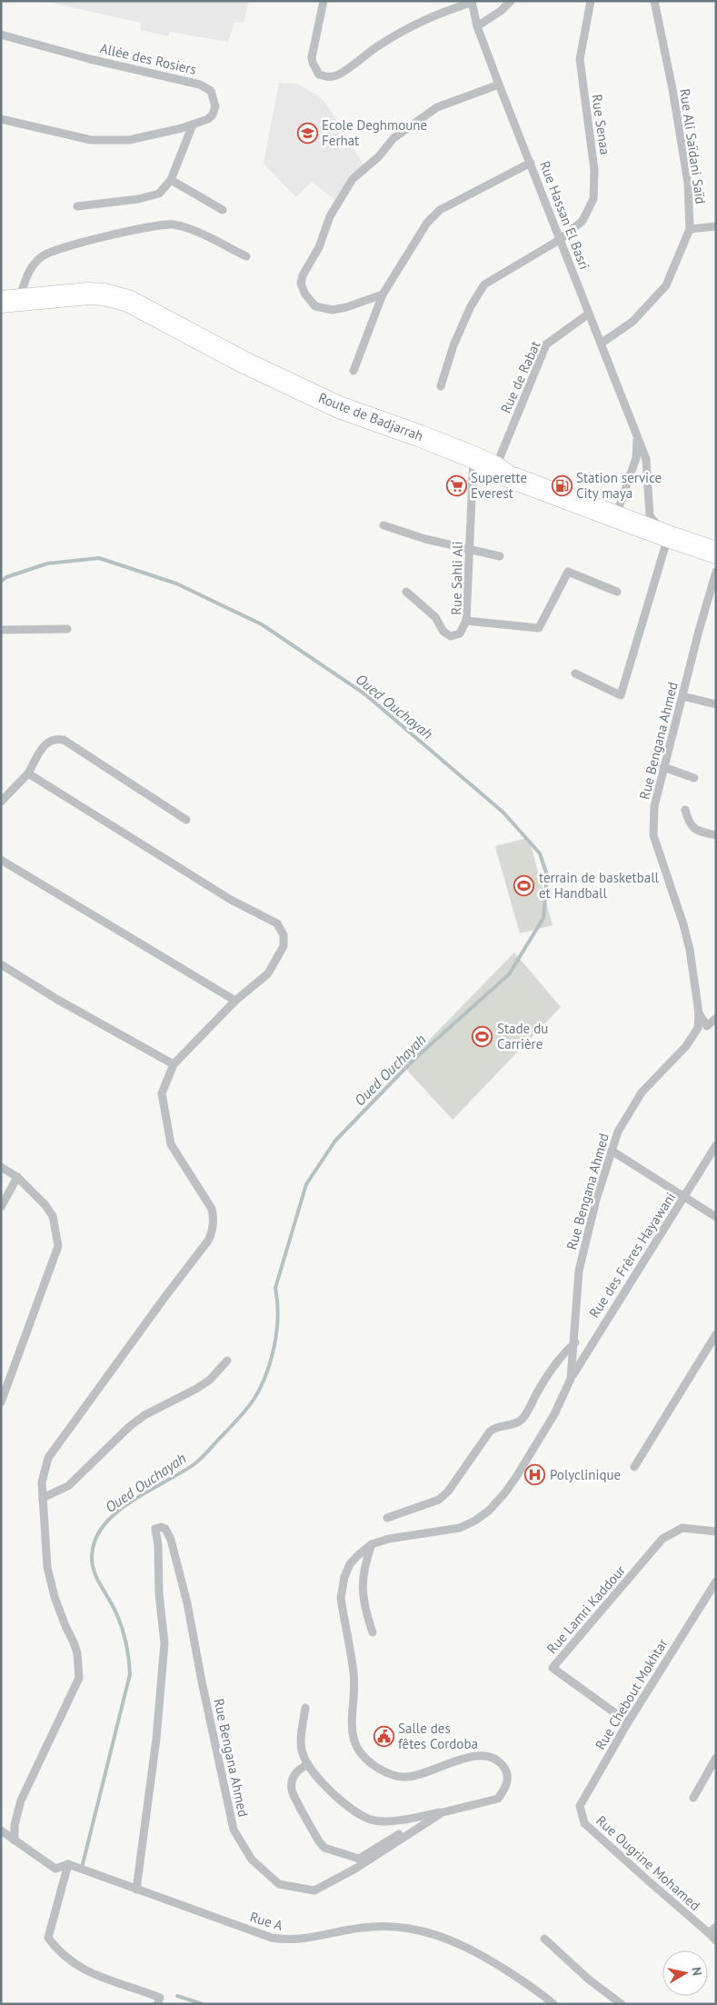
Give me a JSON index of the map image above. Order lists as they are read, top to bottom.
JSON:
{
  "streets": {
    "main road": ["Route de Badjarrah"],
    "street": [
      "Allée des Rosiers",
      "Rue Senaa",
      "Rue Ali Saïdani Saïd",
      "Rue Hassan El Basri",
      "Rue de Rabat",
      "Rue Sahli Ali",
      "Rue Bengana Ahmed",
      "Rue des Frères Hayawani",
      "Rue Lamri Kaddour",
      "Rue Chebout Mokhtar",
      "Rue Ougrine Mohamed",
      "Rue A"
    ]
  },
  "crossings": [
    ["Rue Senaa", "Rue Hassan El Basri"],
    ["Rue Ali Saïdani Saïd", "Rue Hassan El Basri"],
    ["Rue Hassan El Basri", "Rue de Rabat"],
    ["Rue Hassan El Basri", "Route de Badjarrah"],
    ["Rue de Rabat", "Route de Badjarrah"],
    ["Route de Badjarrah", "Rue Sahli Ali"],
    ["Rue Bengana Ahmed", "Rue des Frères Hayawani"],
    ["Rue Bengana Ahmed", "Rue A"],
    ["Rue Lamri Kaddour", "Rue Chebout Mokhtar"],
    ["Rue Chebout Mokhtar", "Rue Ougrine Mohamed"]
  ],
  "water": ["Oued Ouchayah"],
  "places": {
    "school or university": ["Ecole Deghmoune Ferhat"],
    "supermarket": ["Superette Everest"],
    "fuel station": ["Station service City maya"],
    "sports": ["terrain de basketball et Handball", "Stade du Carrière"],
    "hospital": ["Polyclinique"],
    "public building": ["Salle des fêtes Cordoba"]
  },
  "north": "right"
}
